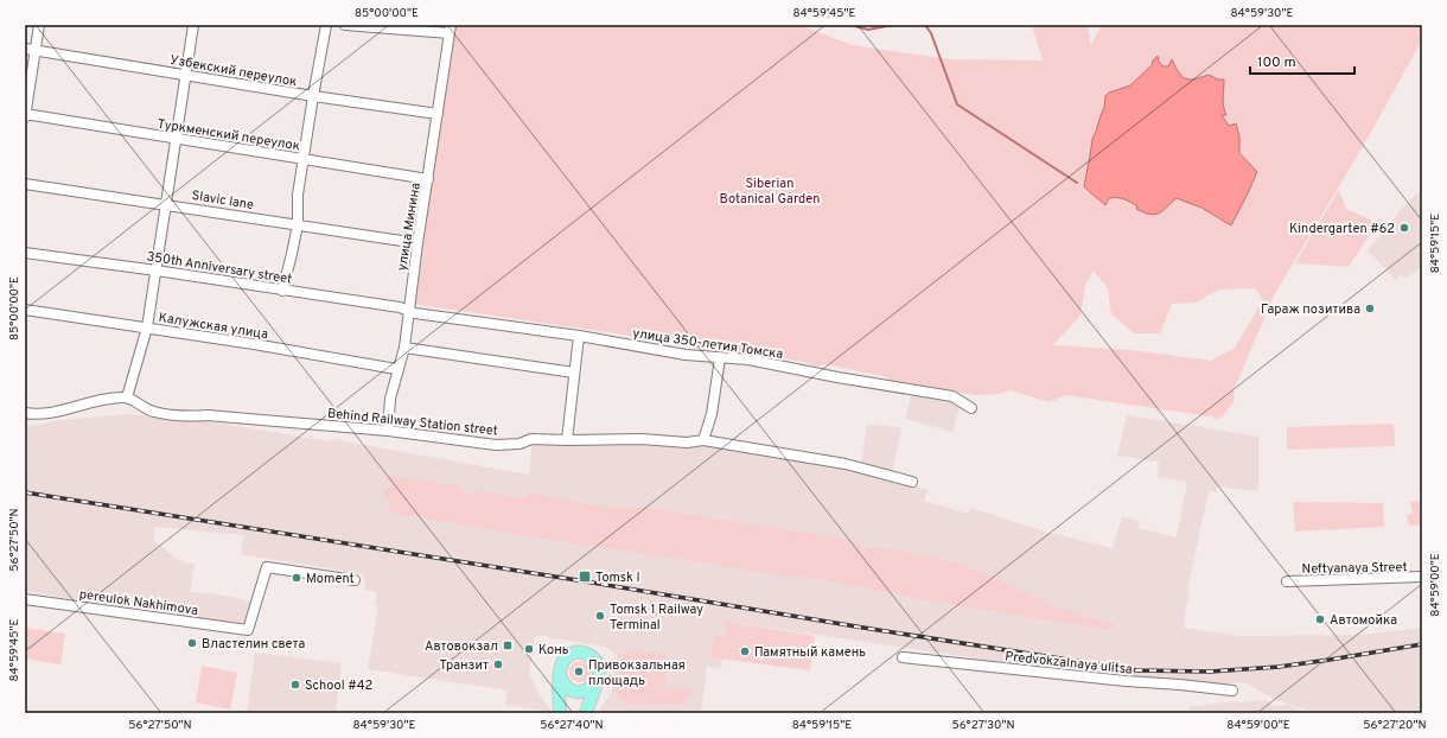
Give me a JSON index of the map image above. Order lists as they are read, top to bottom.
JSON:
{
  "streets": {
    "street": [
      "Узбекский переулок",
      "Туркменский переулок",
      "Slavic lane",
      "улица Минина",
      "350th Anniversary street",
      "Калужская улица",
      "улица 350-летия Томска",
      "Behind Railway Station street",
      "Neftyanaya Street",
      "pereulok Nakhimova",
      "Predvokzalnaya ulitsa"
    ]
  },
  "crossings": [
    ["Узбекский переулок", "улица Минина"],
    ["Туркменский переулок", "улица Минина"],
    ["Slavic lane", "улица Минина"],
    ["улица Минина", "350th Anniversary street"],
    ["улица Минина", "Калужская улица"],
    ["улица Минина", "улица 350-летия Томска"],
    ["улица Минина", "Behind Railway Station street"],
    ["350th Anniversary street", "улица 350-летия Томска"]
  ],
  "parks": ["Siberian Botanical Garden"],
  "places": {
    "other": [
      "Kindergarten #62",
      "Гараж позитива",
      "Moment",
      "Tomsk 1 Railway Terminal",
      "Автомойка",
      "Властелин света",
      "Конь",
      "Памятный камень",
      "Транзит",
      "Привокзальная площадь",
      "School #42"
    ],
    "transit": ["Tomsk I", "Автовокзал"]
  },
  "scale_bar": "100 m",
  "coordinates": [
    "85°00'00\"E",
    "84°59'45\"E",
    "84°59'30\"E",
    "84°59'15\"E",
    "56°27'50\"N",
    "84°59'00\"E",
    "56°27'40\"N",
    "56°27'30\"N",
    "56°27'20\"N"
  ]
}
